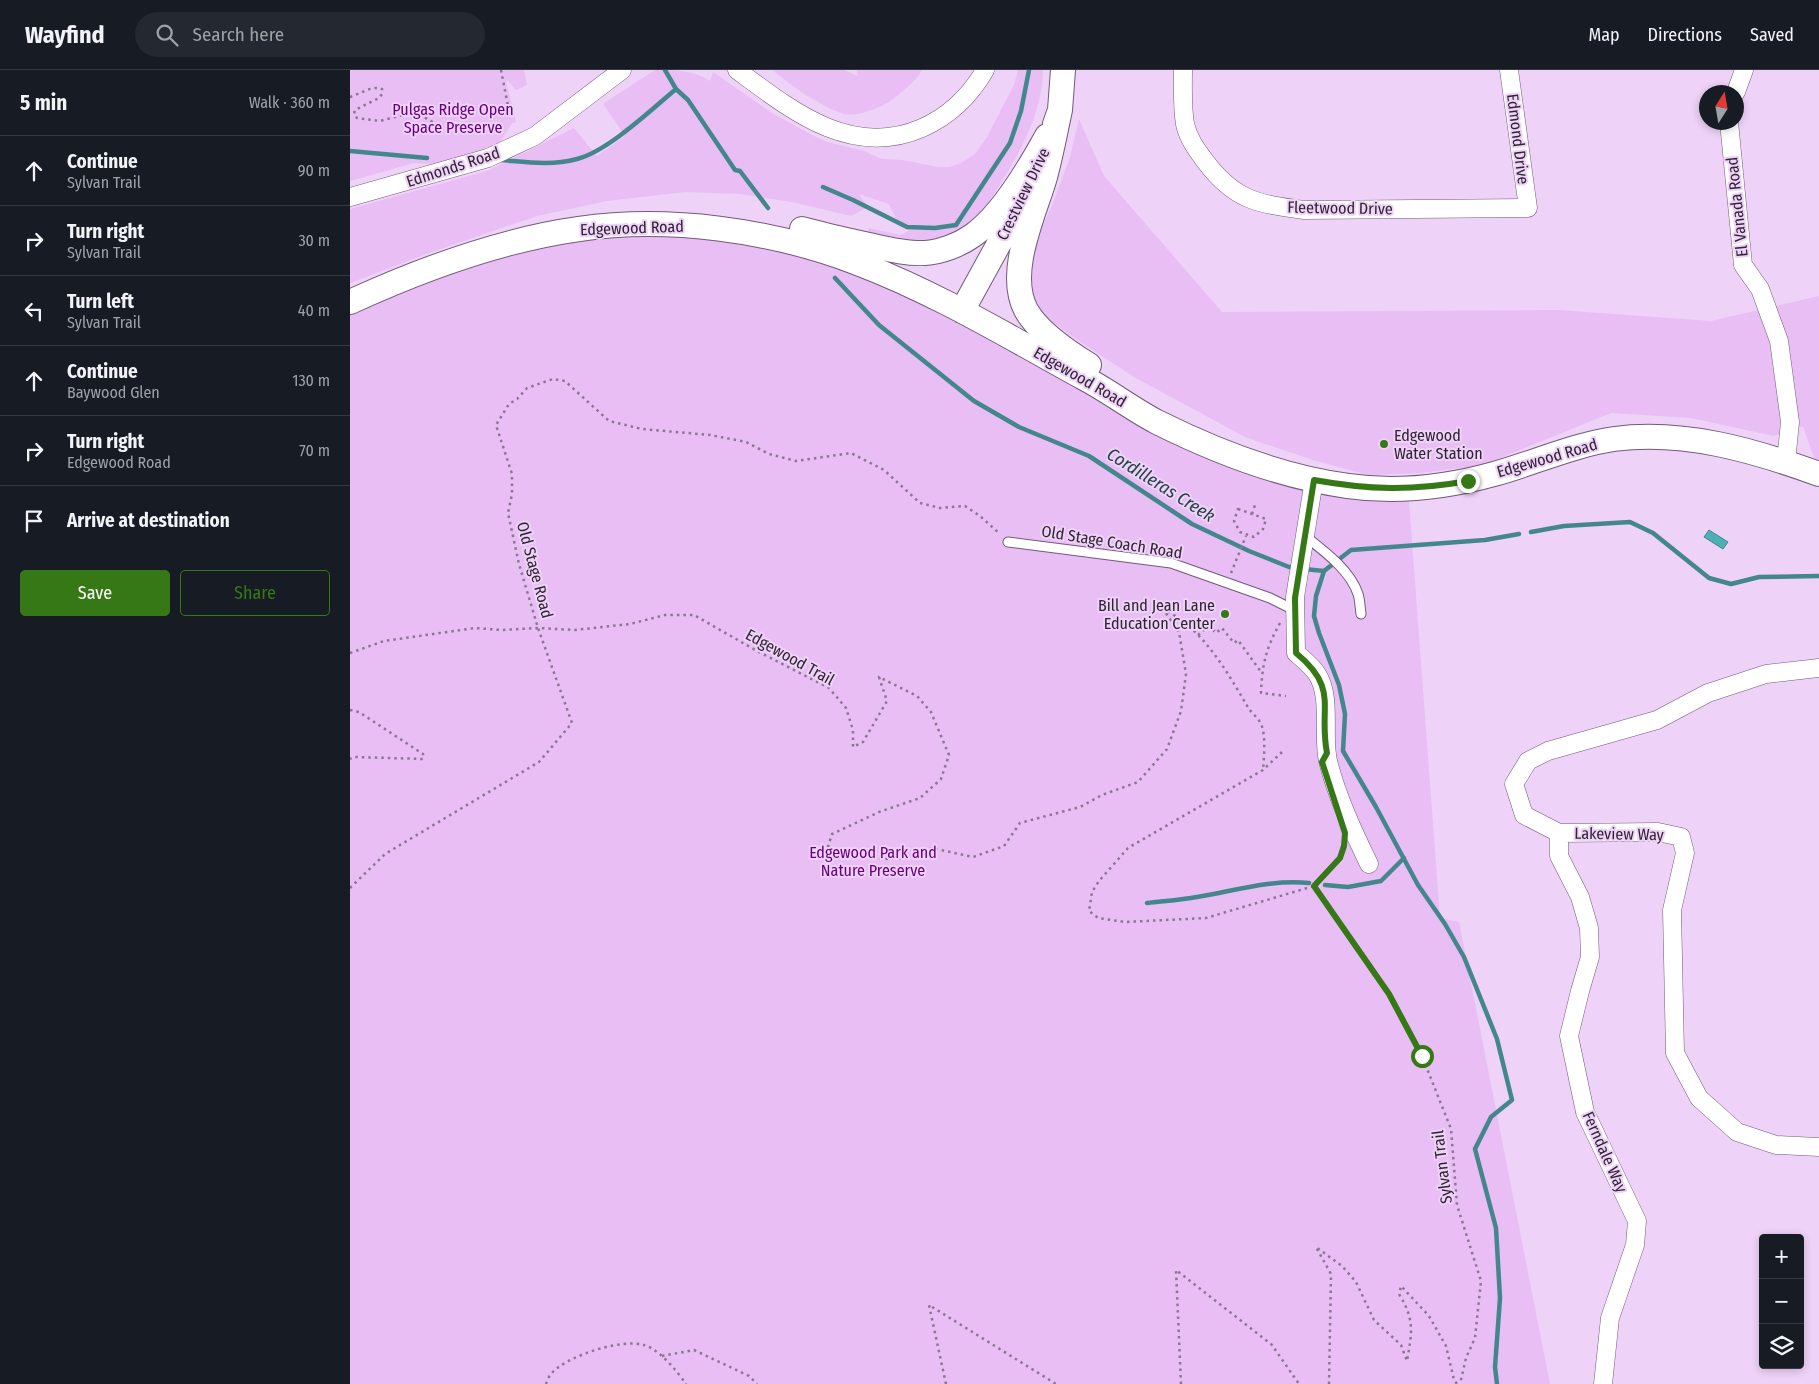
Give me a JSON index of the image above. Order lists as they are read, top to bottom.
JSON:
{
  "streets": {
    "main road": ["Crestview Drive", "Edgewood Road"],
    "street": [
      "Edmond Drive",
      "Edmonds Road",
      "El Vanada Road",
      "Fleetwood Drive",
      "Lakeview Way",
      "Ferndale Way"
    ],
    "lane": ["Old Stage Coach Road"],
    "path": ["Old Stage Road", "Edgewood Trail", "Sylvan Trail"]
  },
  "crossings": [
    ["Edmond Drive", "Fleetwood Drive"],
    ["Crestview Drive", "Edgewood Road"],
    ["El Vanada Road", "Edgewood Road"],
    ["Old Stage Coach Road", "Old Stage Road"],
    ["Old Stage Road", "Edgewood Trail"],
    ["Lakeview Way", "Ferndale Way"]
  ],
  "water": ["Cordilleras Creek"],
  "parks": ["Pulgas Ridge Open Space Preserve", "Edgewood Park and Nature Preserve"],
  "places": ["Edgewood Water Station", "Bill and Jean Lane Education Center"],
  "north": "top",
  "page": {
    "header": "Wayfind",
    "search": "Search here",
    "nav": ["Map", "Directions", "Saved"],
    "heading": ["5 min", "Walk · 360 m"],
    "list": [
      ["Continue", "Sylvan Trail", "90 m"],
      ["Turn right", "Sylvan Trail", "30 m"],
      ["Turn left", "Sylvan Trail", "40 m"],
      ["Continue", "Baywood Glen", "130 m"],
      ["Turn right", "Edgewood Road", "70 m"],
      "Arrive at destination"
    ],
    "buttons": ["Save", "Share"],
    "map_buttons": ["+", "−"]
  }
}
